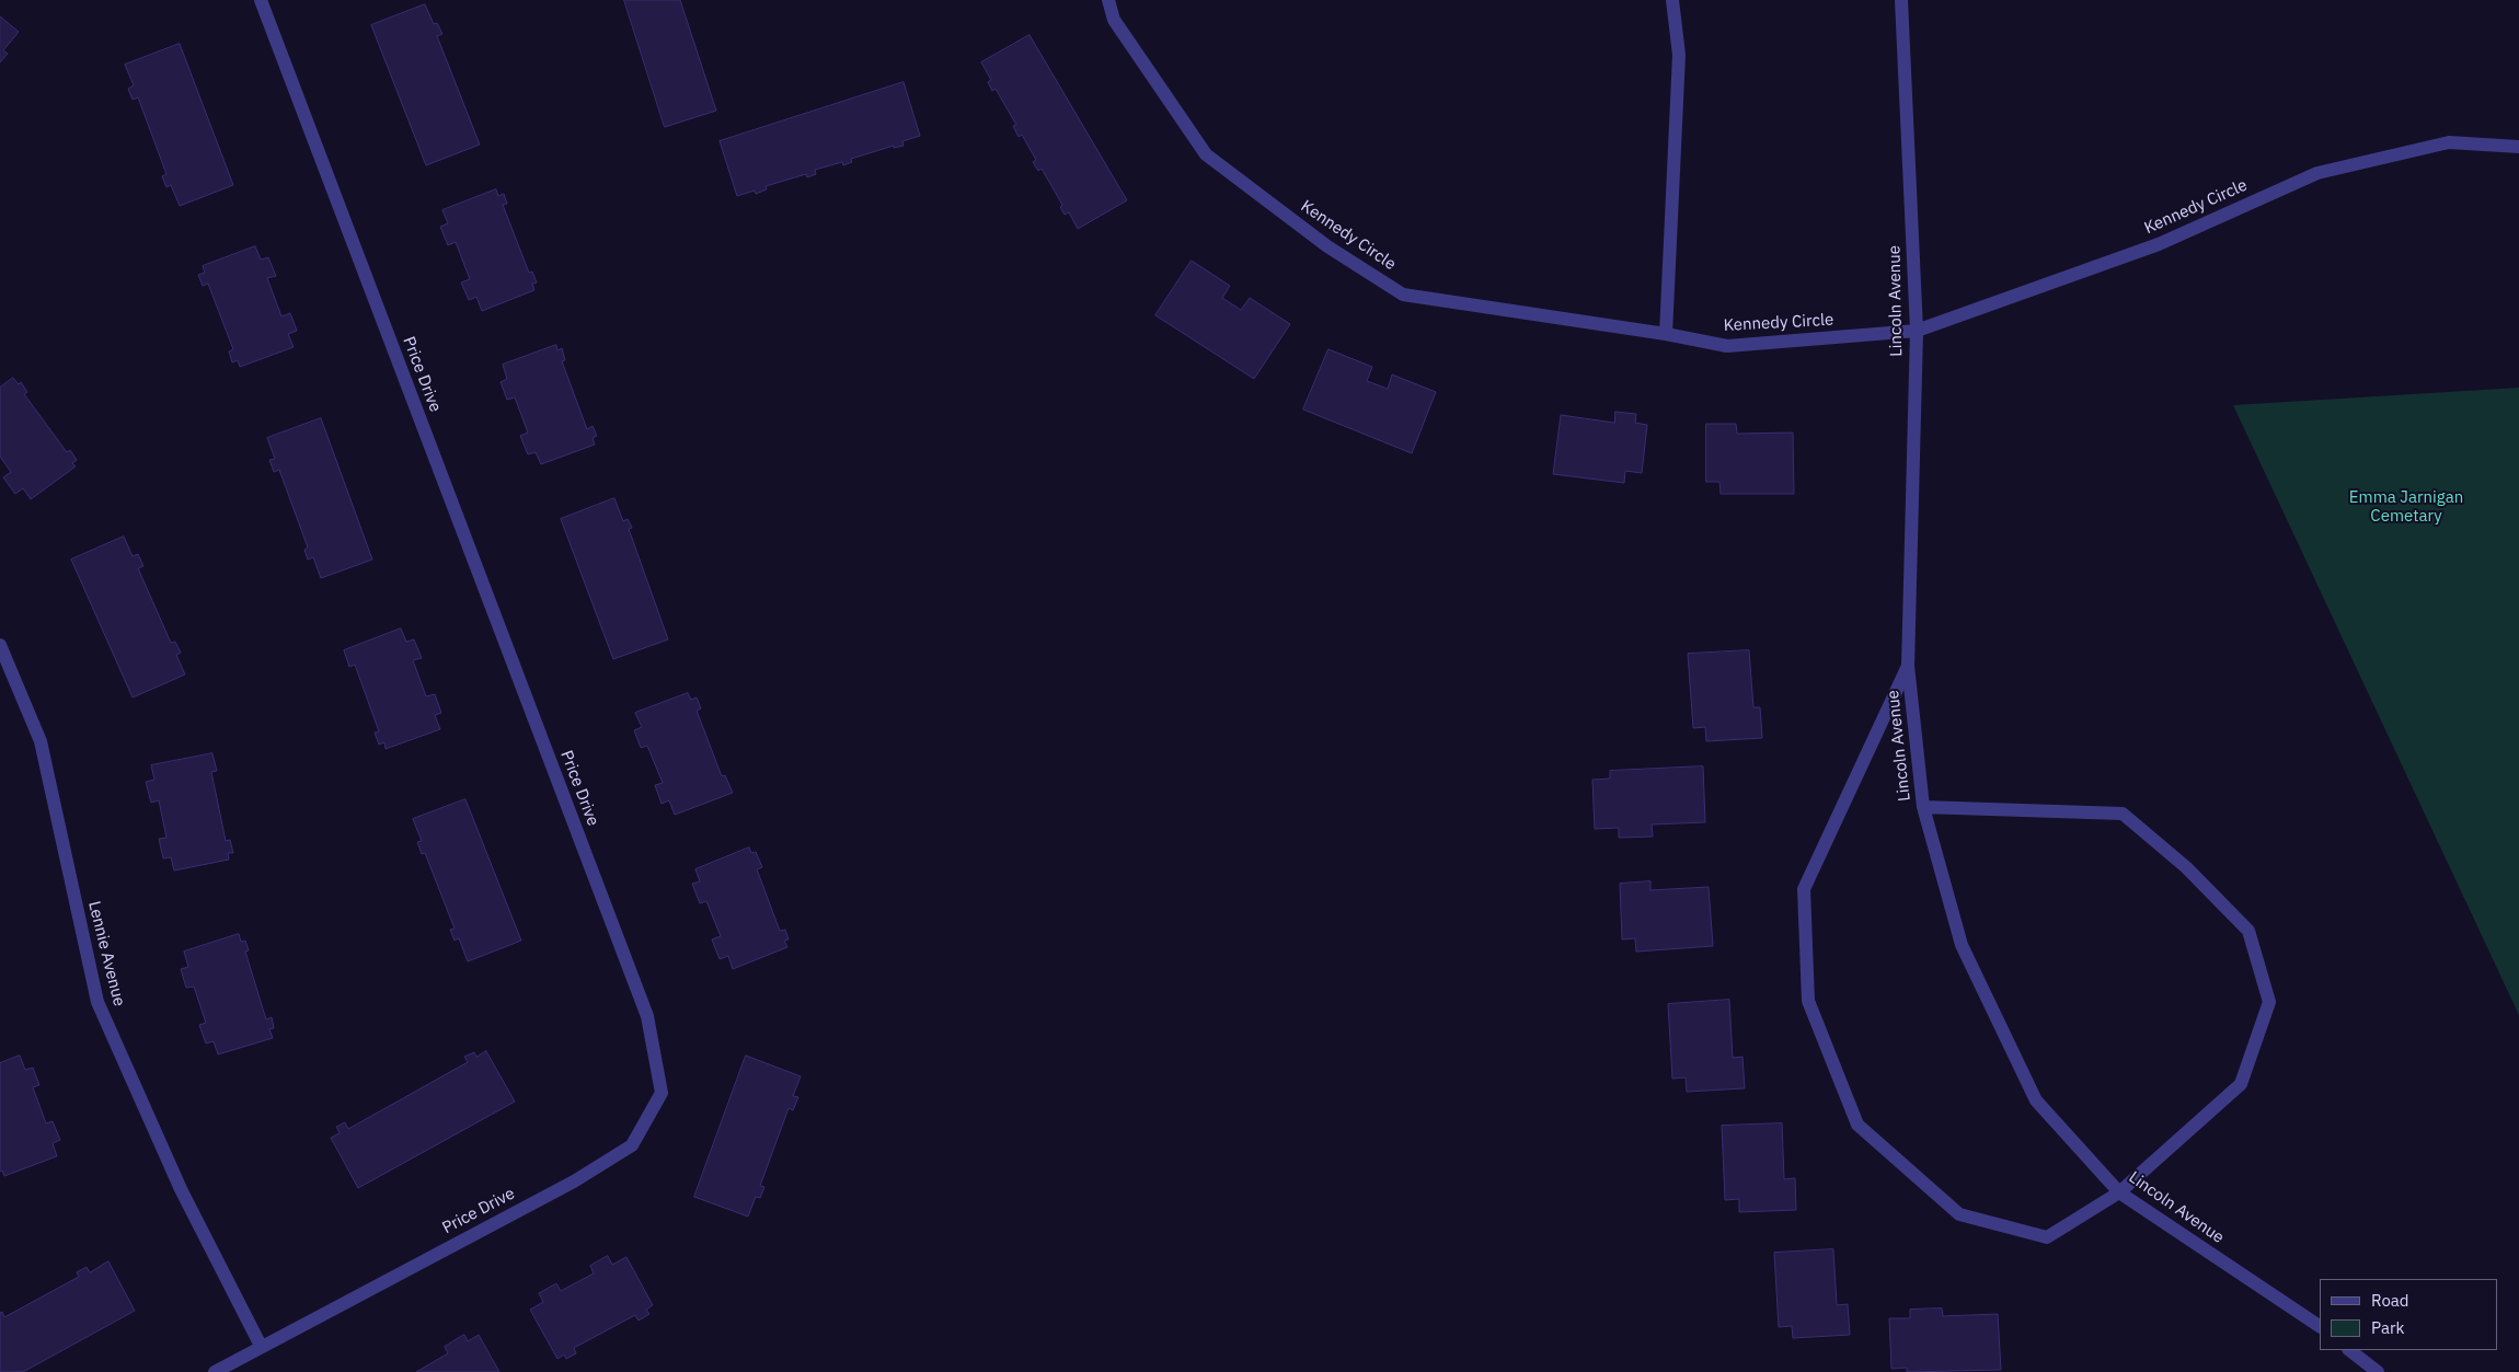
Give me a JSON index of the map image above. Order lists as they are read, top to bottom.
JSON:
{
  "streets": {
    "street": [
      "Kennedy Circle",
      "Lincoln Avenue",
      "Price Drive",
      "Lennie Avenue"
    ]
  },
  "crossings": [
    ["Kennedy Circle", "Lincoln Avenue"],
    ["Price Drive", "Lennie Avenue"]
  ],
  "parks": ["Emma Jarnigan Cemetary"],
  "legend": ["Road", "Park"]
}
